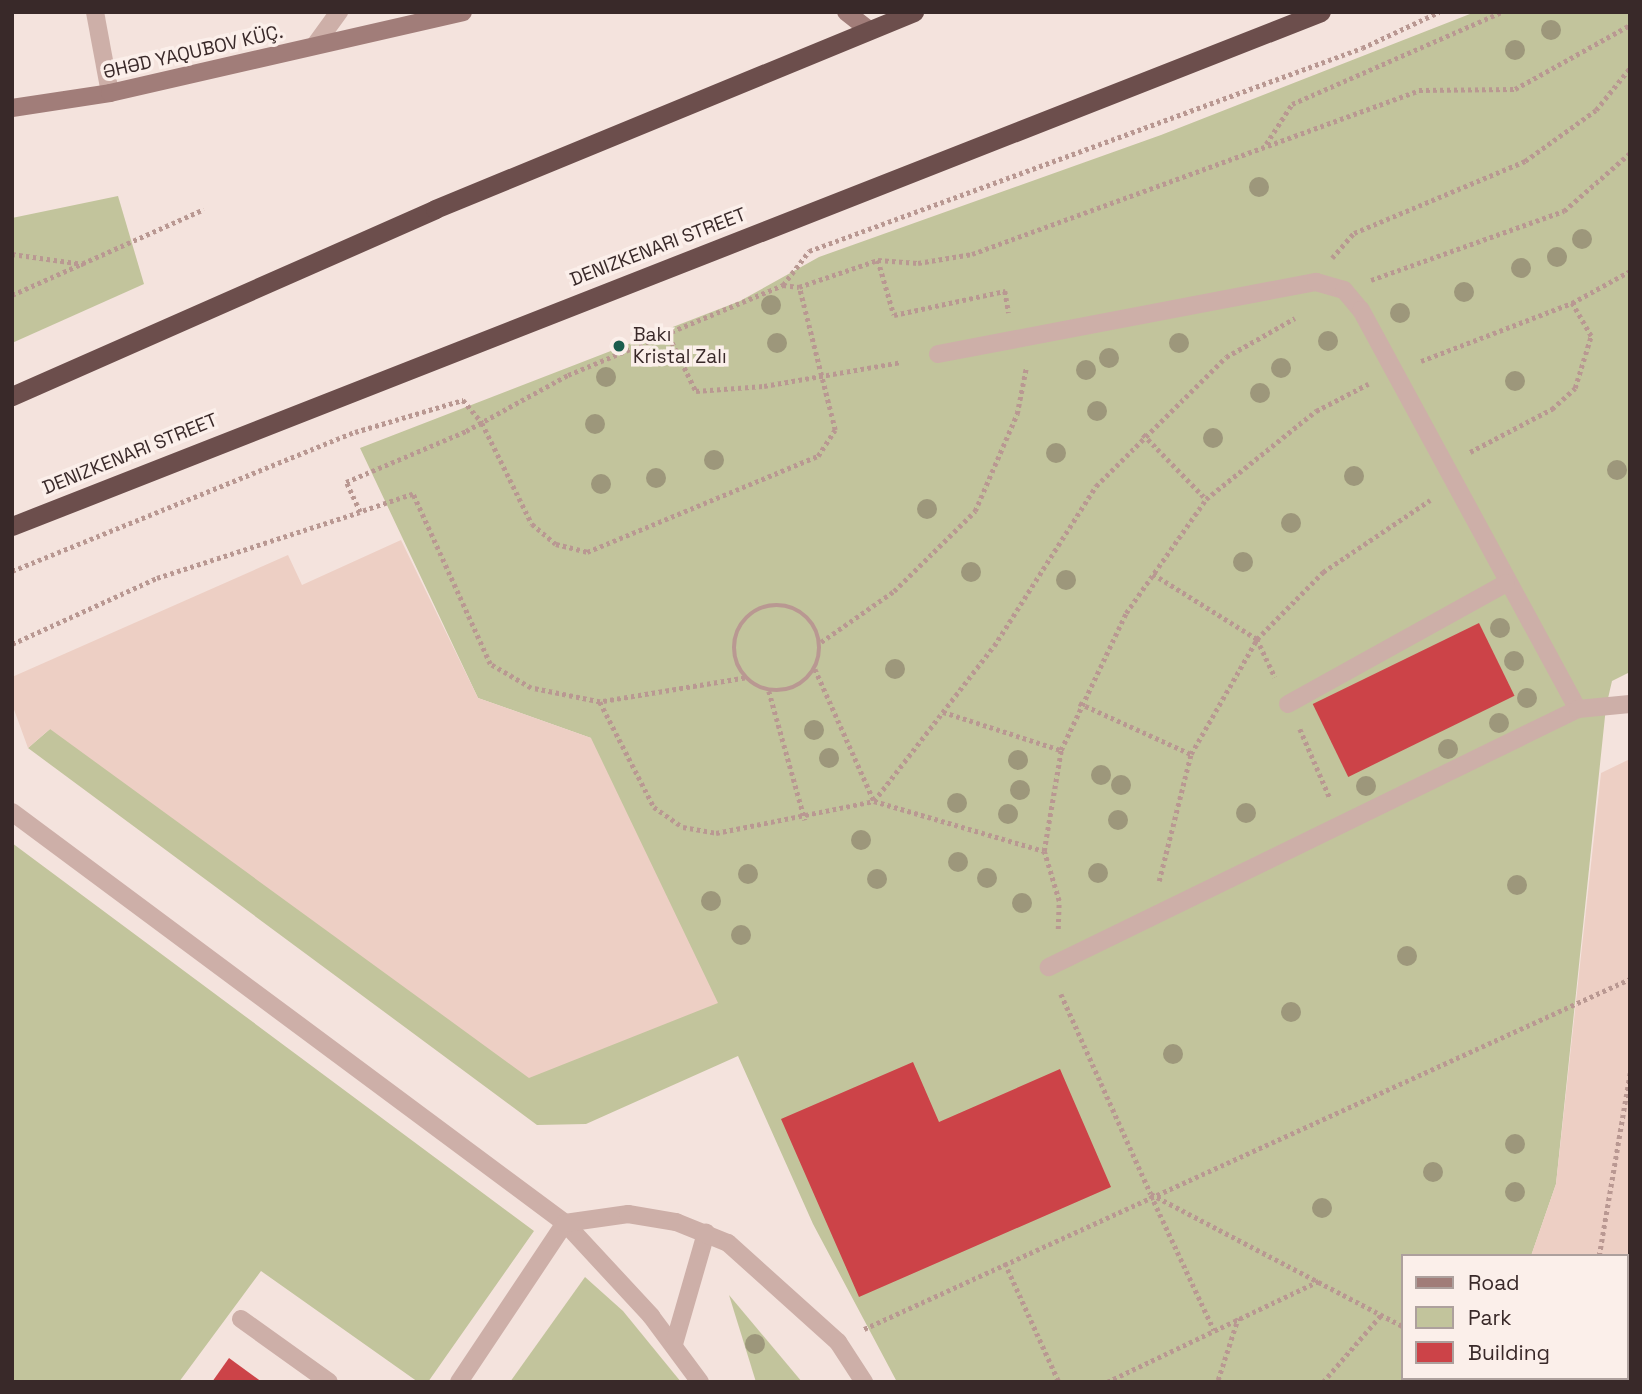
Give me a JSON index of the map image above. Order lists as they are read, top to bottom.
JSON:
{
  "streets": {
    "highway": ["DENIZKENARI STREET"],
    "main road": ["ƏHƏD YAQUBOV KÜÇ."]
  },
  "places": ["Bakı Kristal Zalı"],
  "legend": ["Road", "Park", "Building"]
}
